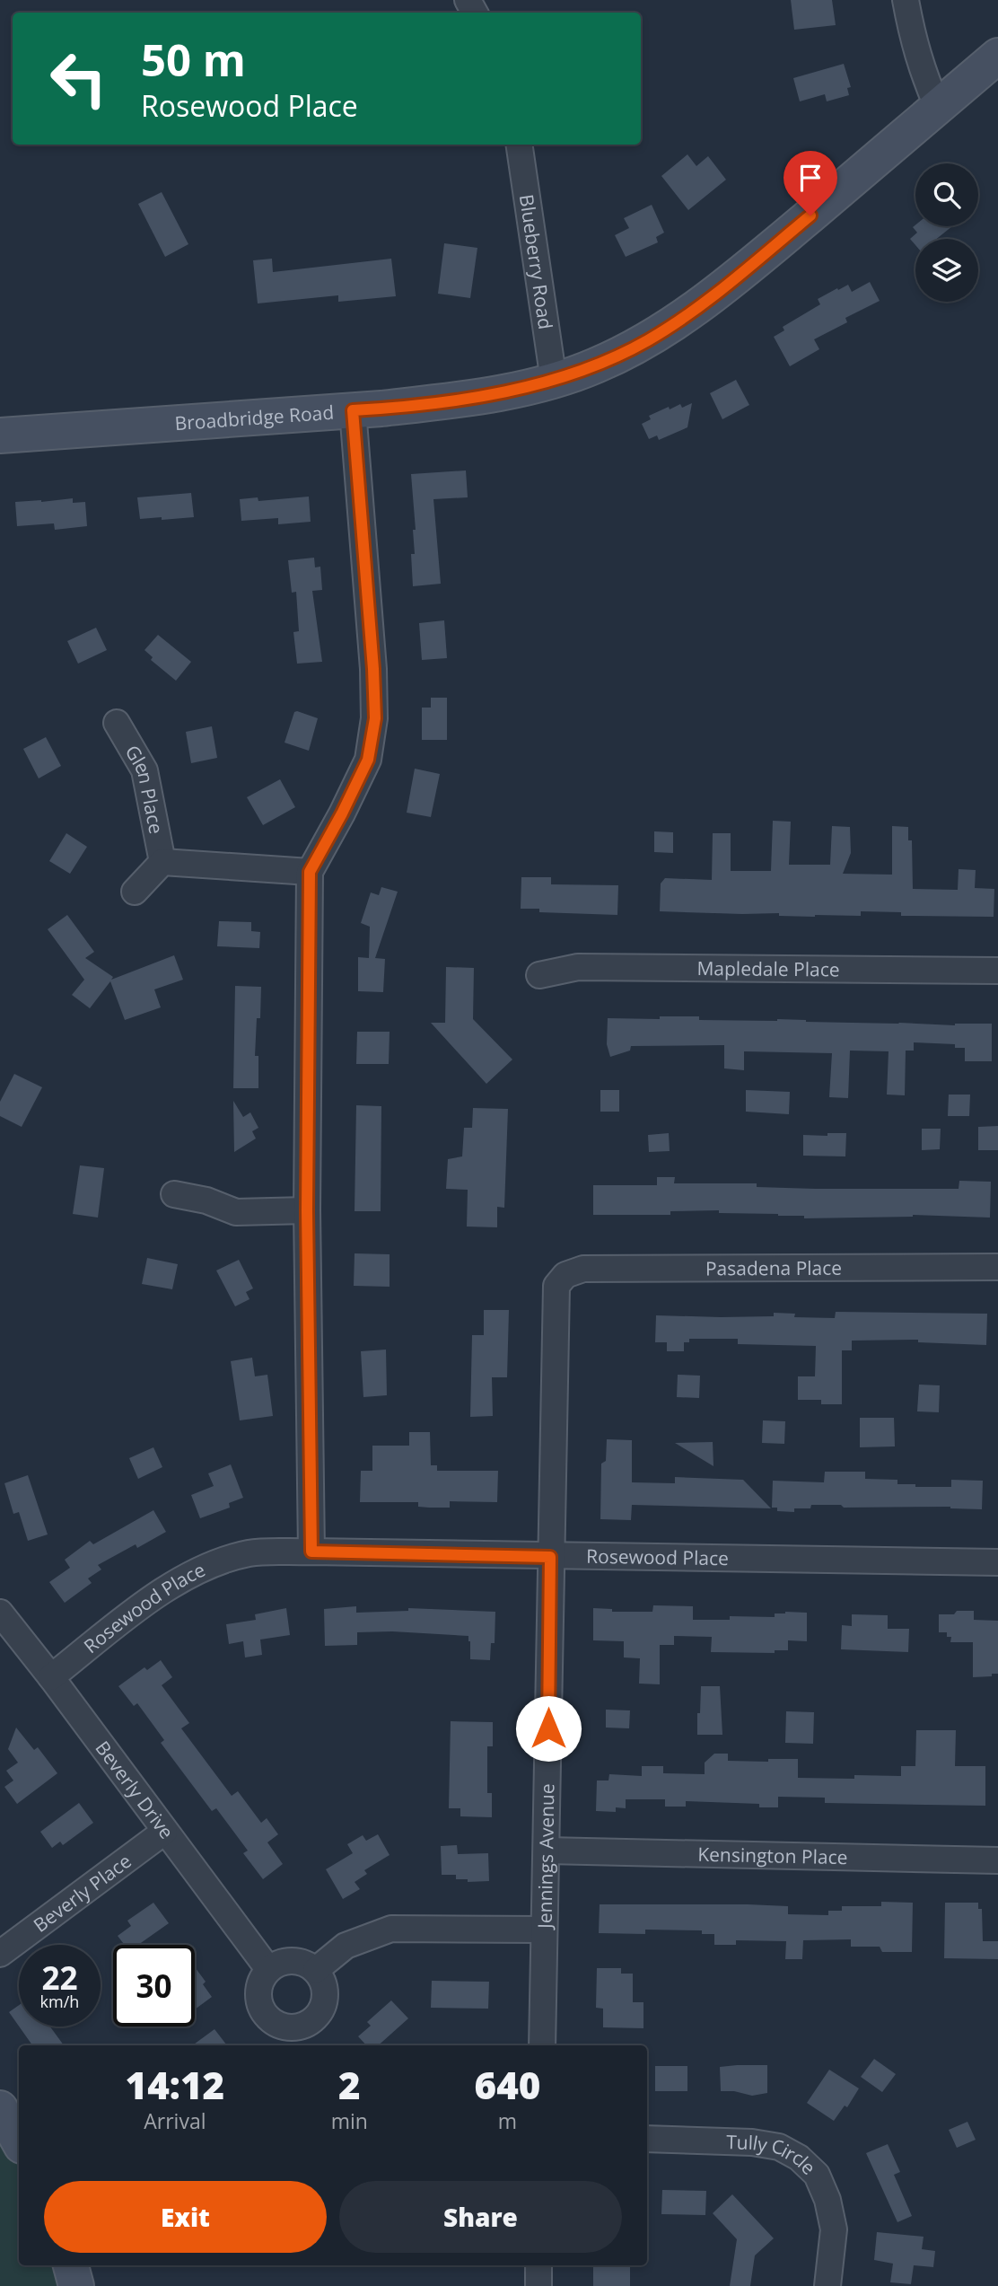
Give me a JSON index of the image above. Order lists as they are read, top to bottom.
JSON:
{
  "streets": {
    "main road": ["Broadbridge Road"],
    "street": [
      "Blueberry Road",
      "Glen Place",
      "Mapledale Place",
      "Pasadena Place",
      "Rosewood Place",
      "Beverly Drive",
      "Jennings Avenue",
      "Kensington Place",
      "Beverly Place",
      "Tully Circle"
    ]
  },
  "crossings": [
    ["Blueberry Road", "Broadbridge Road"],
    ["Pasadena Place", "Jennings Avenue"],
    ["Rosewood Place", "Beverly Drive"],
    ["Rosewood Place", "Jennings Avenue"],
    ["Beverly Drive", "Beverly Place"],
    ["Jennings Avenue", "Kensington Place"]
  ],
  "page": {
    "turn": ["50 m", "Rosewood Place"],
    "speed": "22 km/h",
    "limit": "30",
    "eta": [
      "14:12",
      "Arrival",
      "2",
      "min",
      "640",
      "m"
    ],
    "buttons": ["Exit", "Share"]
  }
}
